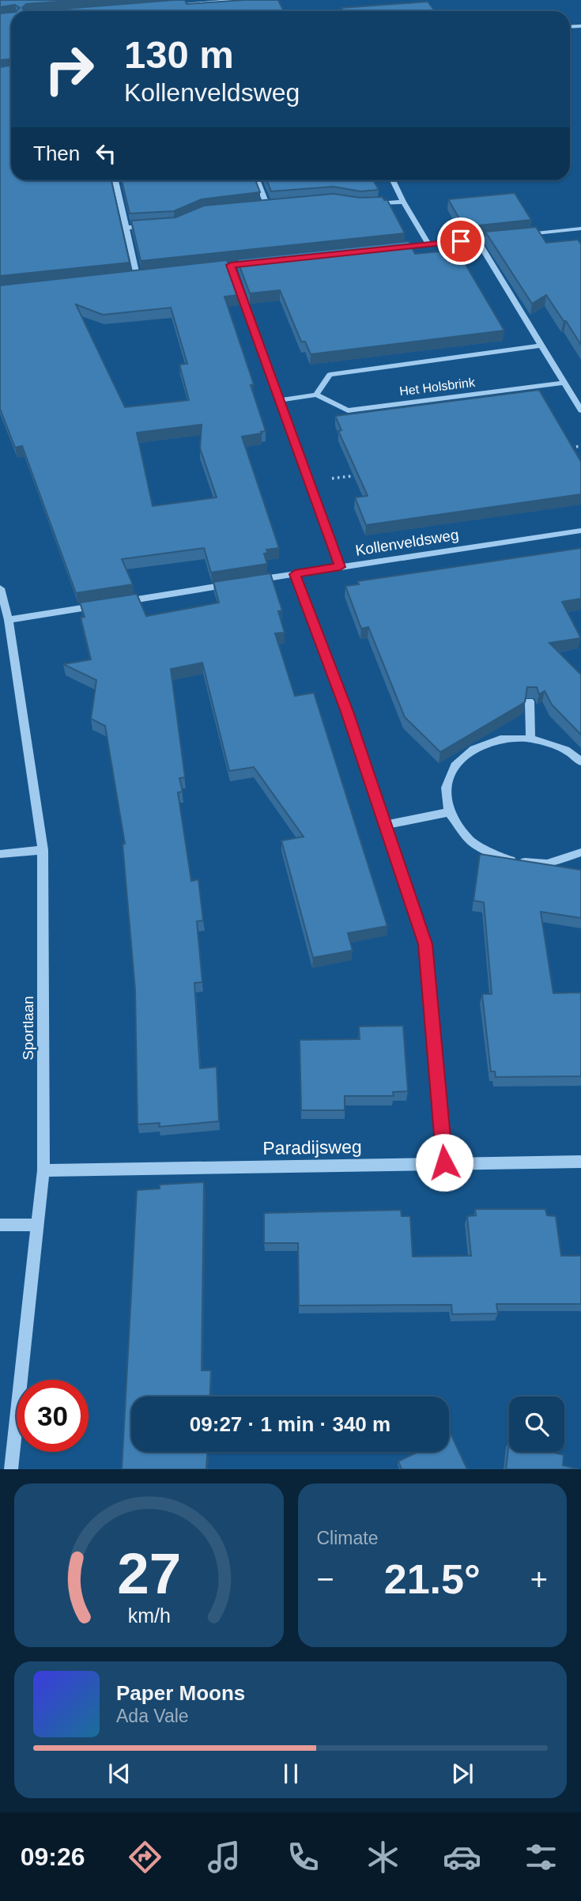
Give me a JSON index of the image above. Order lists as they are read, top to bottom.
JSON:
{
  "streets": {
    "street": [
      "Het Holsbrink",
      "Kollenveldsweg",
      "Sportlaan",
      "Paradijsweg"
    ]
  },
  "crossings": [
    ["Sportlaan", "Paradijsweg"]
  ],
  "page": {
    "turn": ["130 m", "Kollenveldsweg"],
    "then": "Then",
    "limit": "30",
    "trip": "09:27 · 1 min · 340 m",
    "tile": "Climate",
    "heat": ["−", "21.5°", "+"],
    "song": ["Paper Moons", "Ada Vale"],
    "tabs": "09:26",
    "gauge": ["27", "km/h"]
  }
}
